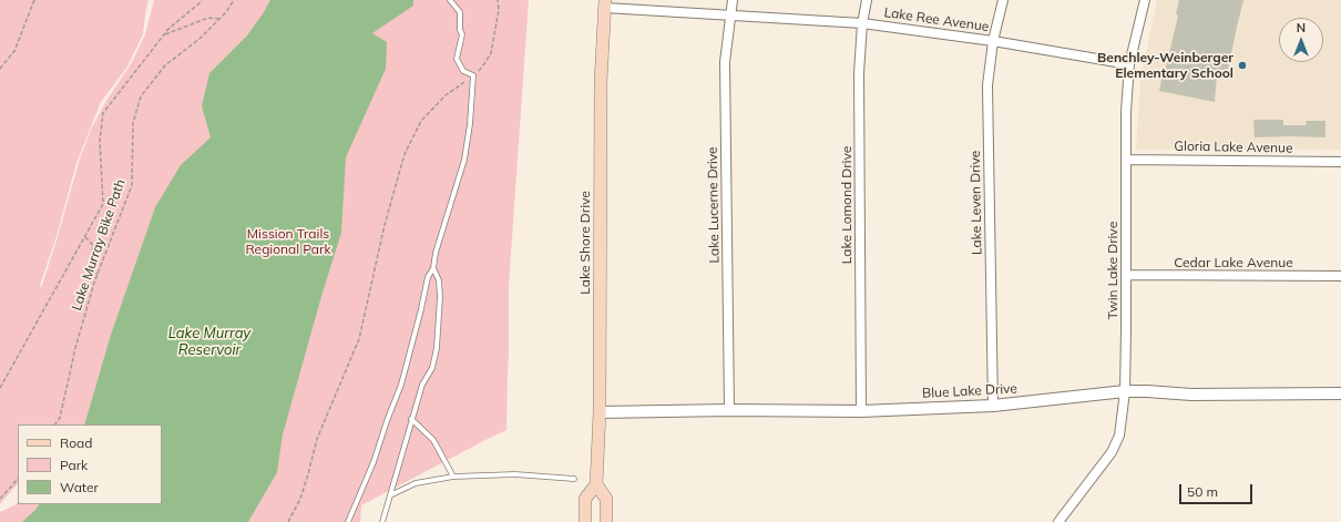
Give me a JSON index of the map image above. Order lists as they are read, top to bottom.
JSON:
{
  "streets": {
    "main road": ["Lake Shore Drive"],
    "street": [
      "Lake Ree Avenue",
      "Gloria Lake Avenue",
      "Lake Leven Drive",
      "Lake Lucerne Drive",
      "Lake Lomond Drive",
      "Cedar Lake Avenue",
      "Twin Lake Drive",
      "Blue Lake Drive"
    ],
    "path": ["Lake Murray Bike Path"]
  },
  "crossings": [
    ["Lake Ree Avenue", "Lake Leven Drive"],
    ["Lake Ree Avenue", "Lake Lucerne Drive"],
    ["Lake Ree Avenue", "Lake Lomond Drive"],
    ["Lake Ree Avenue", "Lake Shore Drive"],
    ["Lake Ree Avenue", "Twin Lake Drive"],
    ["Gloria Lake Avenue", "Twin Lake Drive"],
    ["Lake Leven Drive", "Blue Lake Drive"],
    ["Lake Lucerne Drive", "Blue Lake Drive"],
    ["Lake Lomond Drive", "Blue Lake Drive"],
    ["Lake Shore Drive", "Blue Lake Drive"],
    ["Cedar Lake Avenue", "Twin Lake Drive"],
    ["Twin Lake Drive", "Blue Lake Drive"]
  ],
  "water": ["Lake Murray Reservoir"],
  "parks": ["Mission Trails Regional Park"],
  "places": ["Benchley-Weinberger Elementary School"],
  "legend": ["Road", "Park", "Water"],
  "scale_bar": "50 m",
  "north": "top"
}
